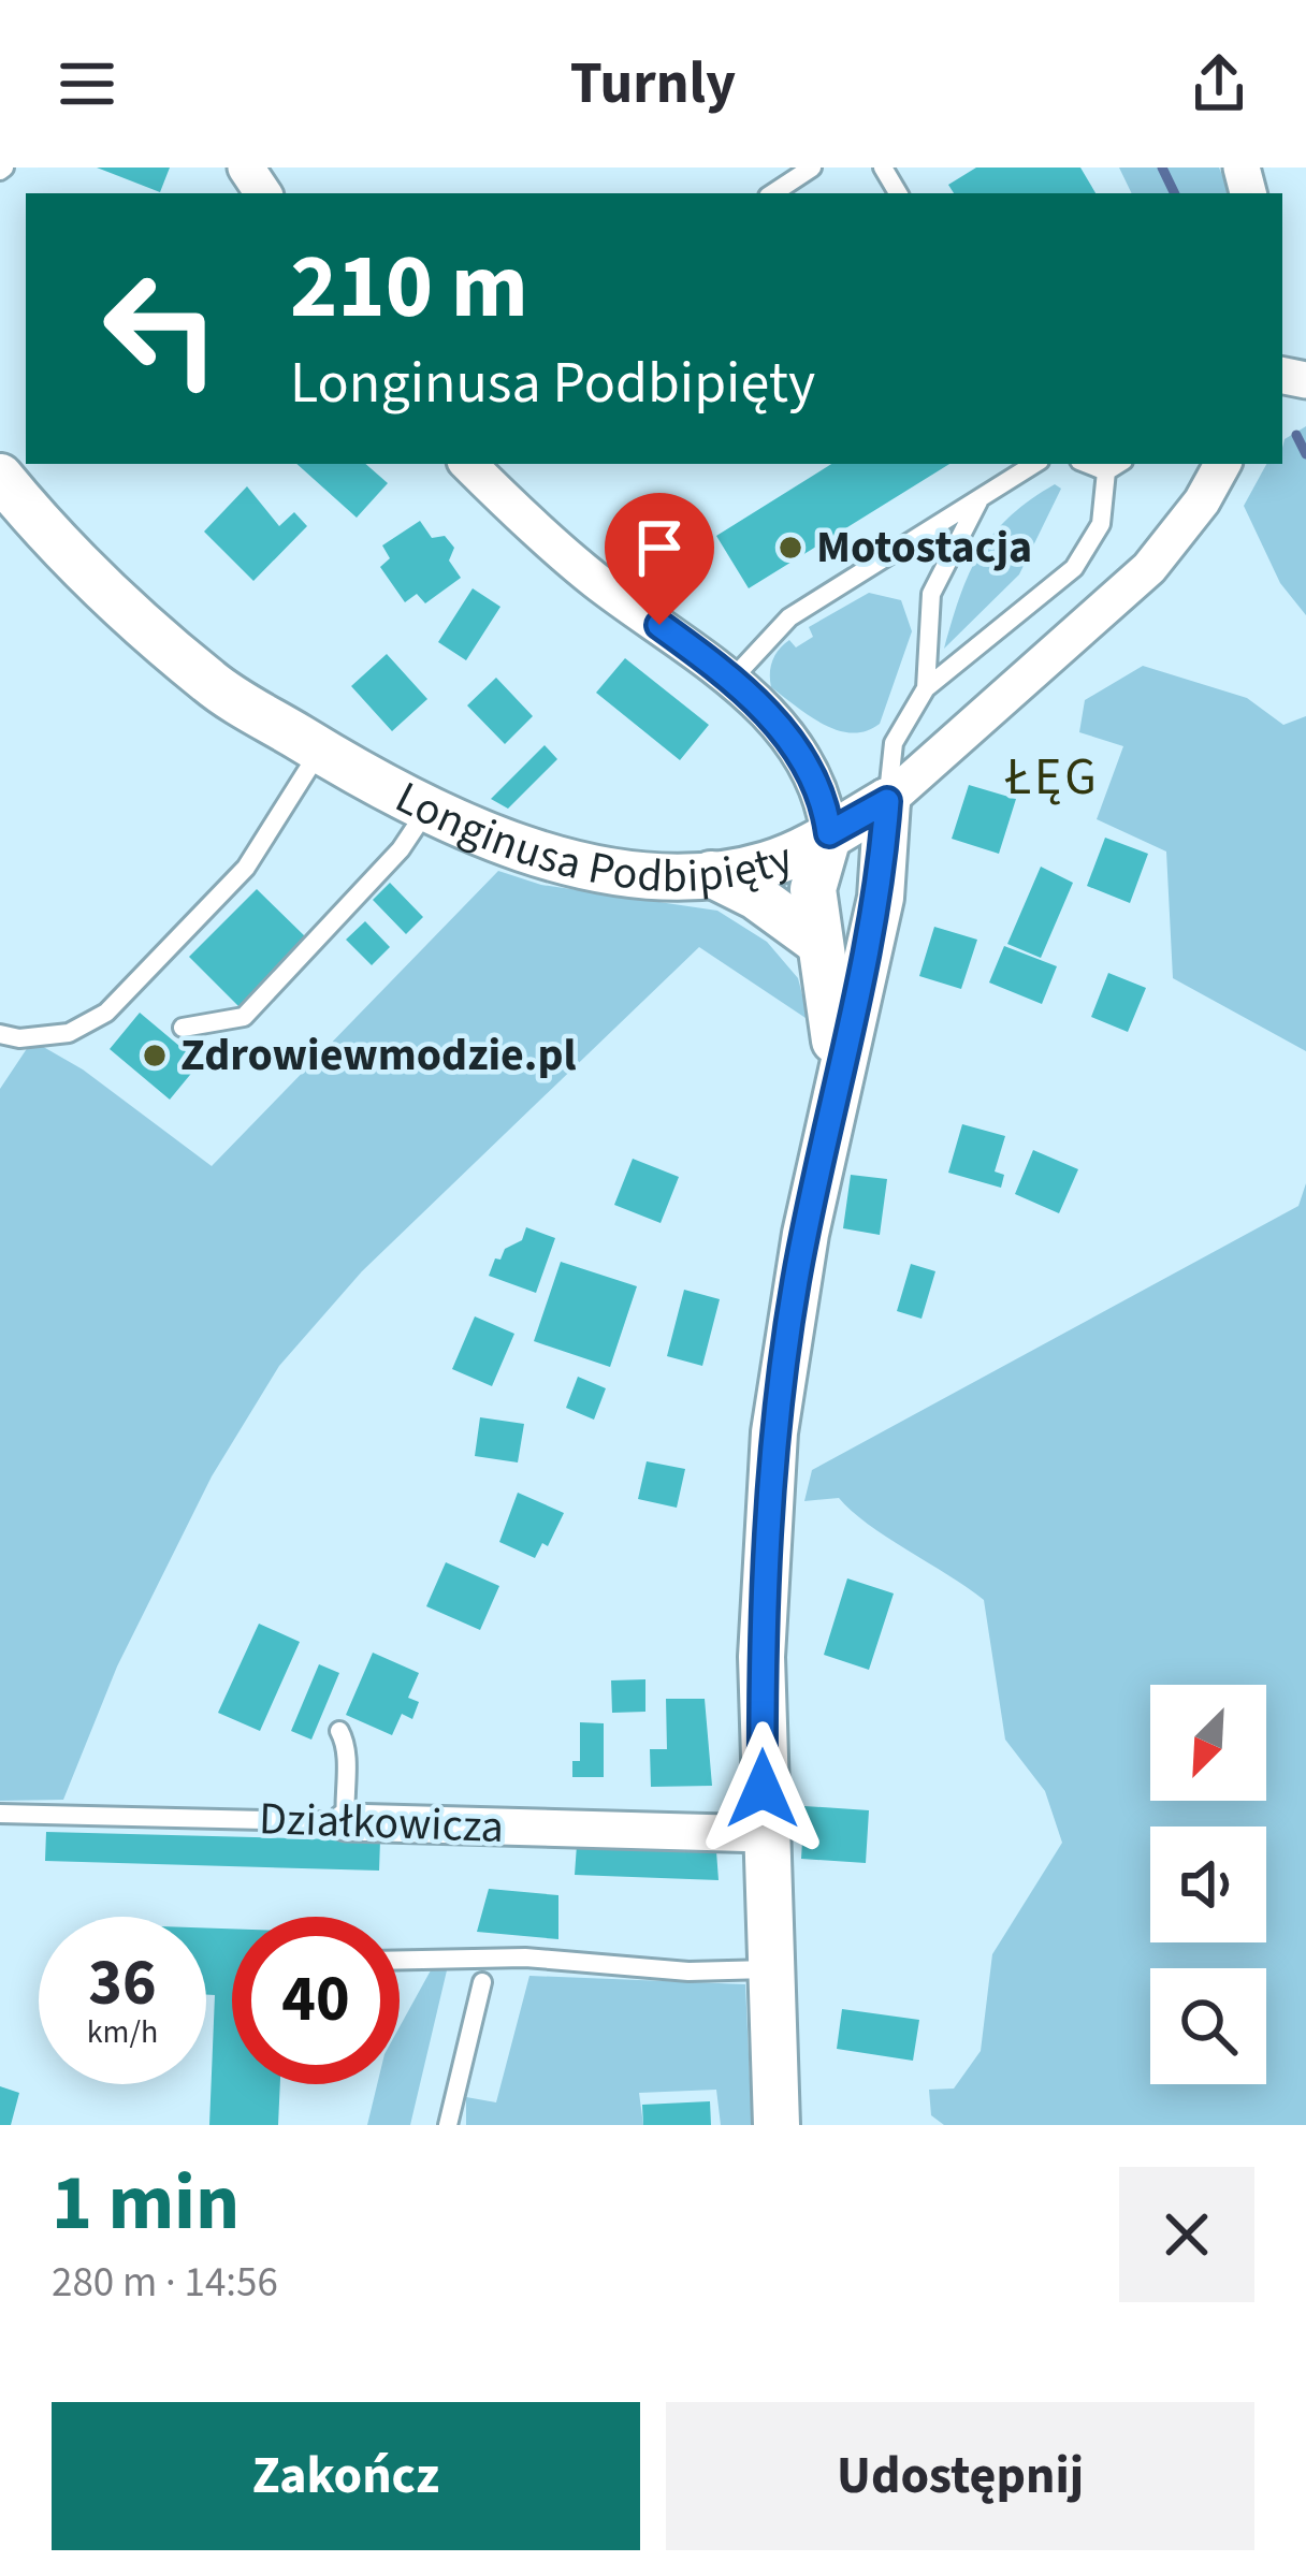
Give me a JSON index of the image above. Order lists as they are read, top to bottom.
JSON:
{
  "streets": {
    "street": ["Longinusa Podbipięty", "Działkowicza"]
  },
  "districts": ["ŁĘG"],
  "places": ["Motostacja", "Zdrowiewmodzie.pl"],
  "north": "bottom left",
  "page": {
    "header": "Turnly",
    "turn": ["210 m", "Longinusa Podbipięty"],
    "speed": "36 km/h",
    "limit": "40",
    "heading": ["1 min", "280 m · 14:56"],
    "buttons": ["Zakończ", "Udostępnij"]
  }
}
